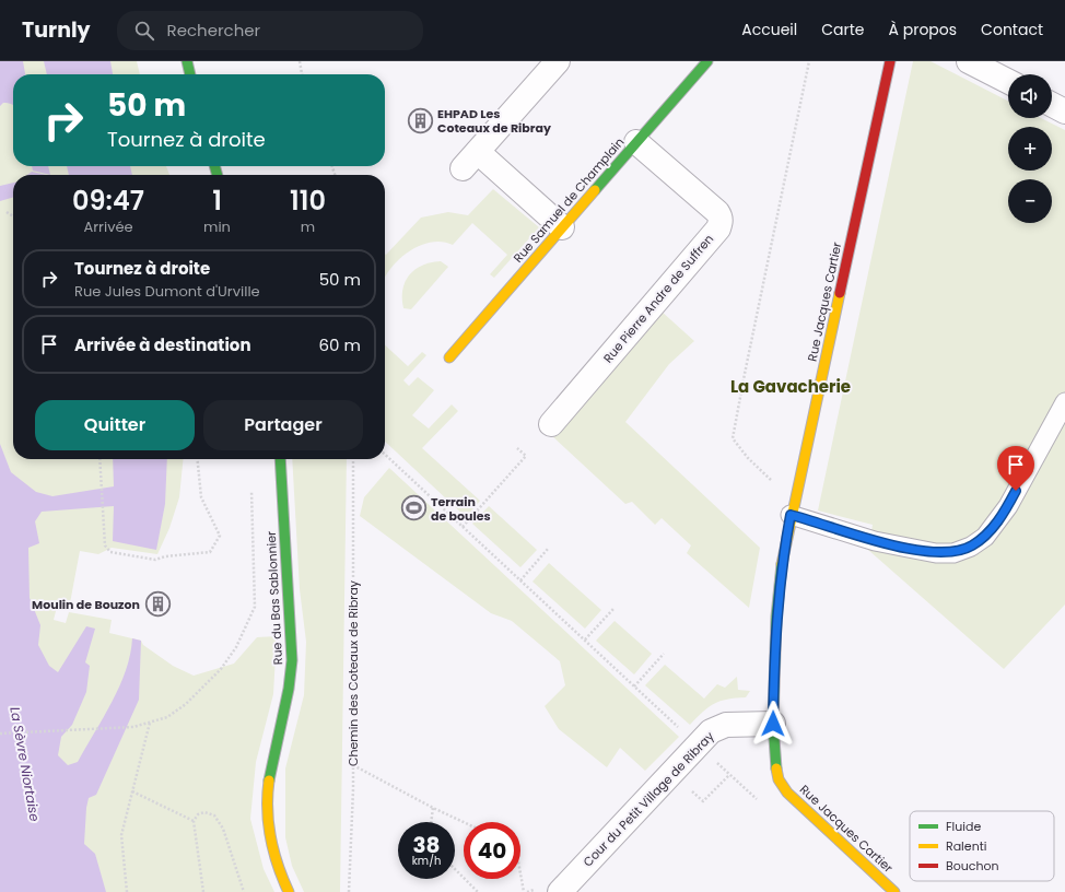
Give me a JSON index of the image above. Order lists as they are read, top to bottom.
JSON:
{
  "streets": {
    "street": [
      "Rue Samuel de Champlain",
      "Rue Pierre Andre de Suffren",
      "Rue Jacques Cartier",
      "Rue du Bas Sablonnier",
      "Cour du Petit Village de Ribray"
    ],
    "path": ["Chemin des Coteaux de Ribray"]
  },
  "crossings": [
    ["Rue Samuel de Champlain", "Rue Pierre Andre de Suffren"],
    ["Rue Jacques Cartier", "Cour du Petit Village de Ribray"]
  ],
  "districts": ["La Gavacherie"],
  "water": ["La Sèvre Niortaise"],
  "places": {
    "building": ["EHPAD Les Coteaux de Ribray", "Moulin de Bouzon"],
    "sports": ["Terrain de boules"]
  },
  "legend": ["Fluide", "Ralenti", "Bouchon"],
  "page": {
    "header": "Turnly",
    "search": "Rechercher",
    "nav": [
      "Accueil",
      "Carte",
      "À propos",
      "Contact"
    ],
    "map_buttons": ["+", "−"],
    "turn": ["50 m", "Tournez à droite"],
    "eta": [
      "09:47",
      "Arrivée",
      "1",
      "min",
      "110",
      "m"
    ],
    "list": [
      {
        "name": "Tournez à droite",
        "note": "Rue Jules Dumont d'Urville",
        "value": "50 m"
      },
      {
        "name": "Arrivée à destination",
        "value": "60 m"
      }
    ],
    "buttons": ["Quitter", "Partager"],
    "speed": "38 km/h",
    "limit": "40"
  }
}
